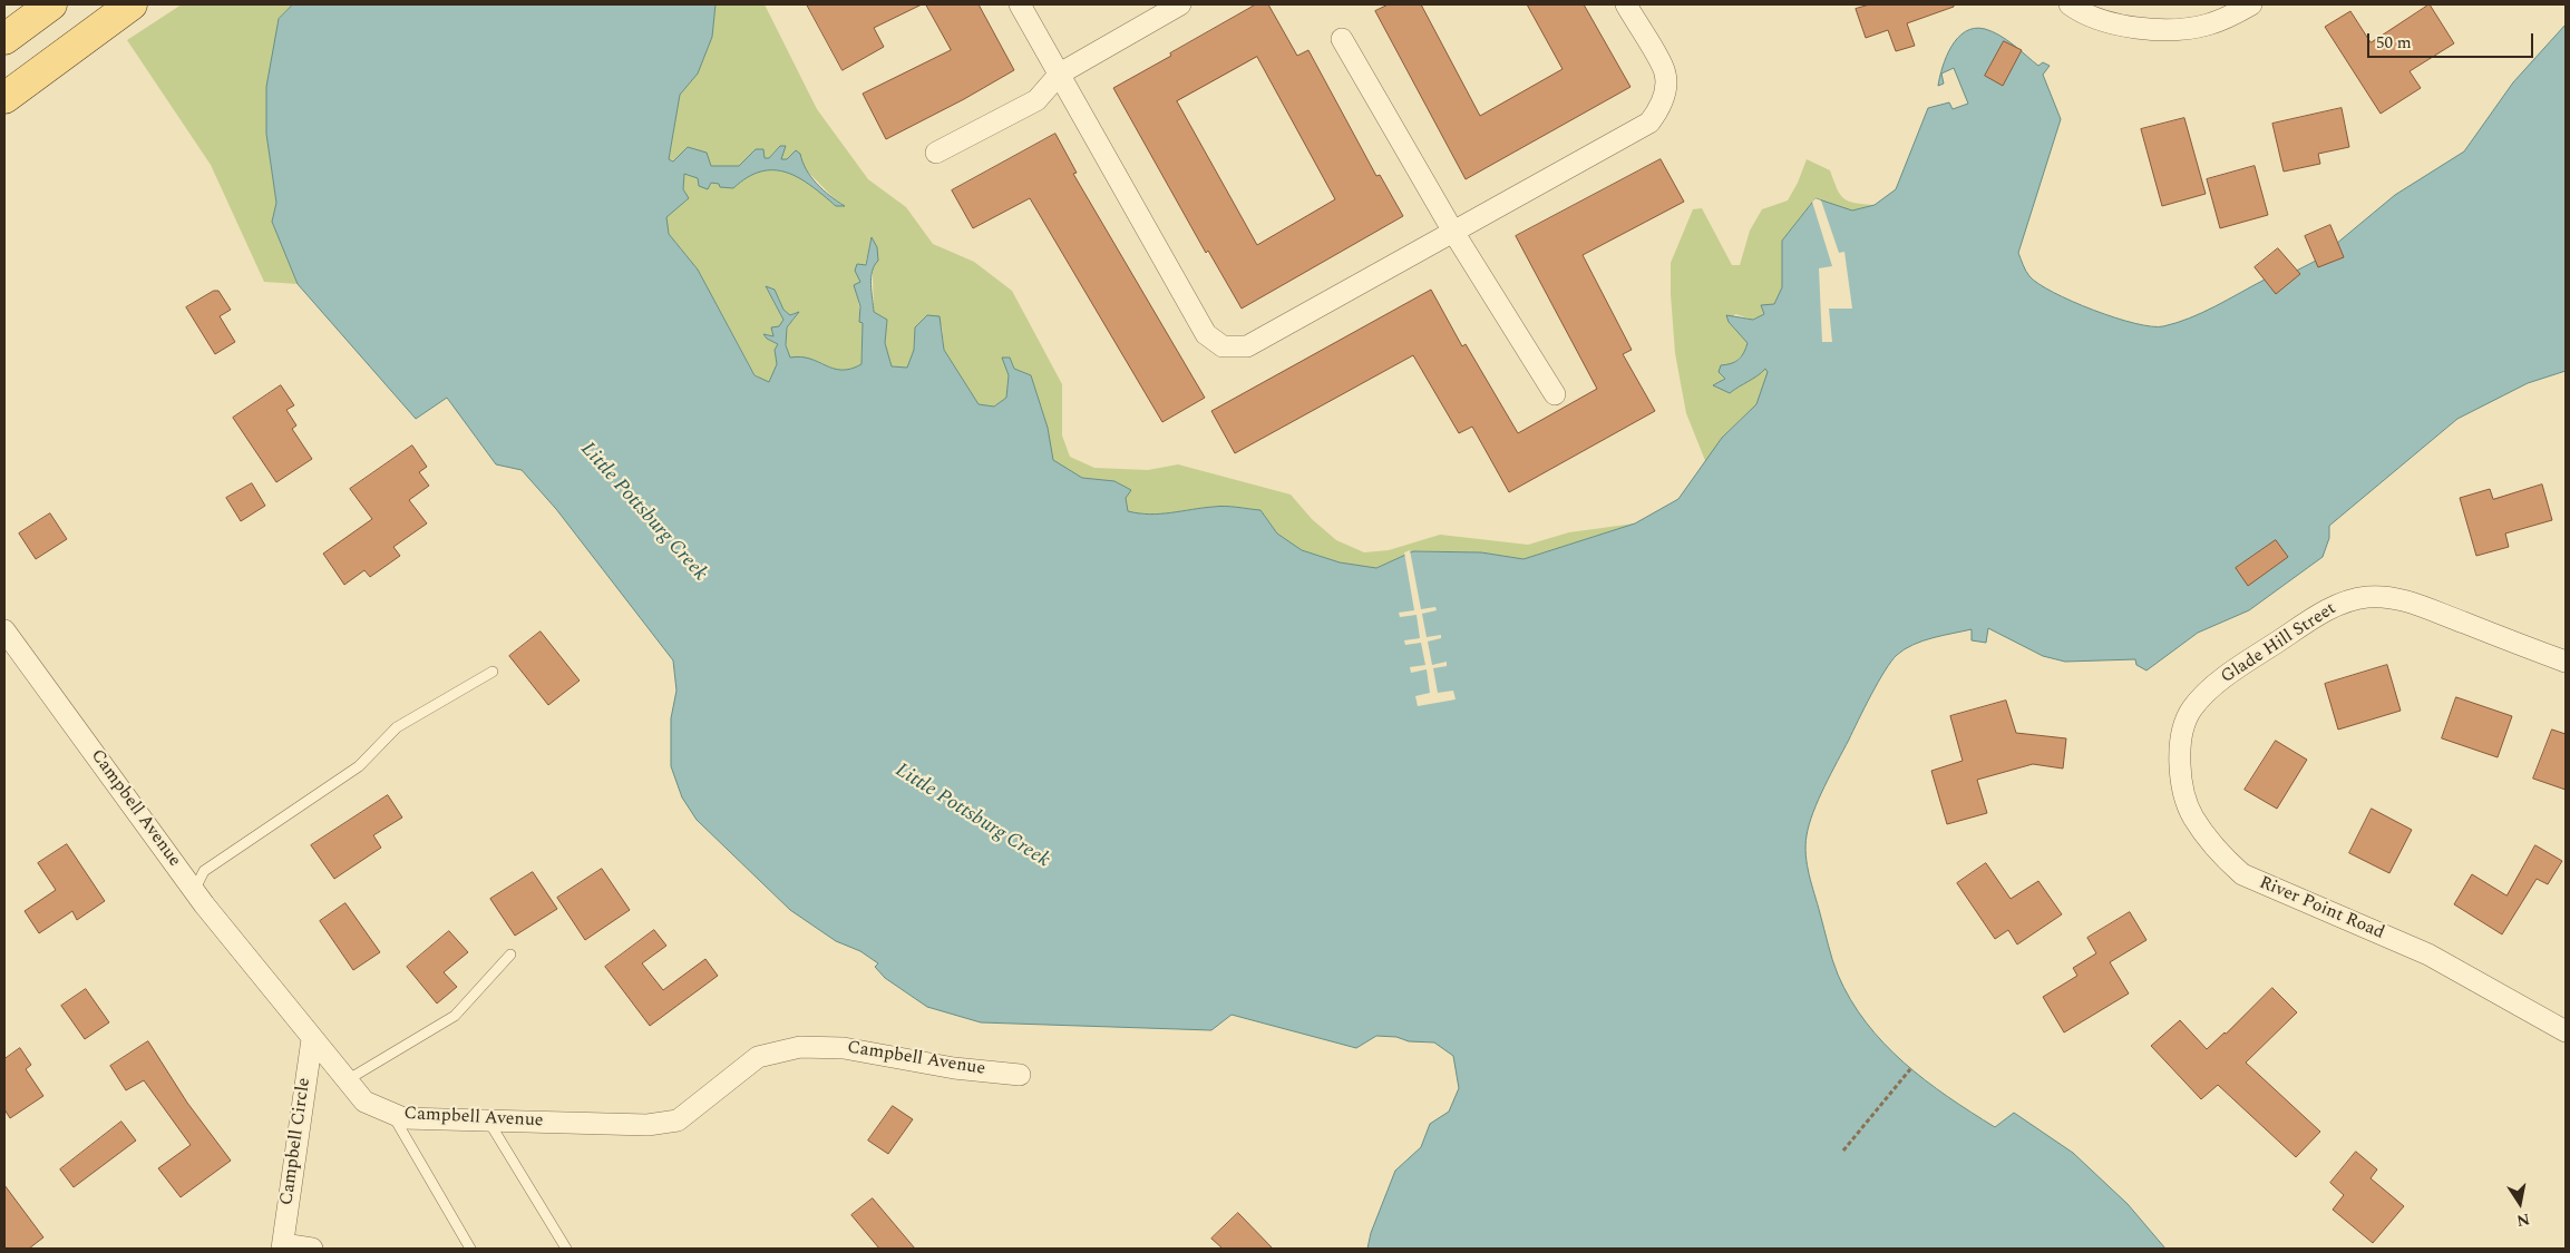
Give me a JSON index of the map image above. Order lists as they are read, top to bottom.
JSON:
{
  "streets": {
    "street": [
      "Glade Hill Street",
      "Campbell Avenue",
      "River Point Road",
      "Campbell Circle"
    ]
  },
  "crossings": [
    ["Glade Hill Street", "River Point Road"],
    ["Campbell Avenue", "Campbell Circle"]
  ],
  "water": ["Little Pottsburg Creek"],
  "scale_bar": "50 m",
  "north": "bottom"
}
